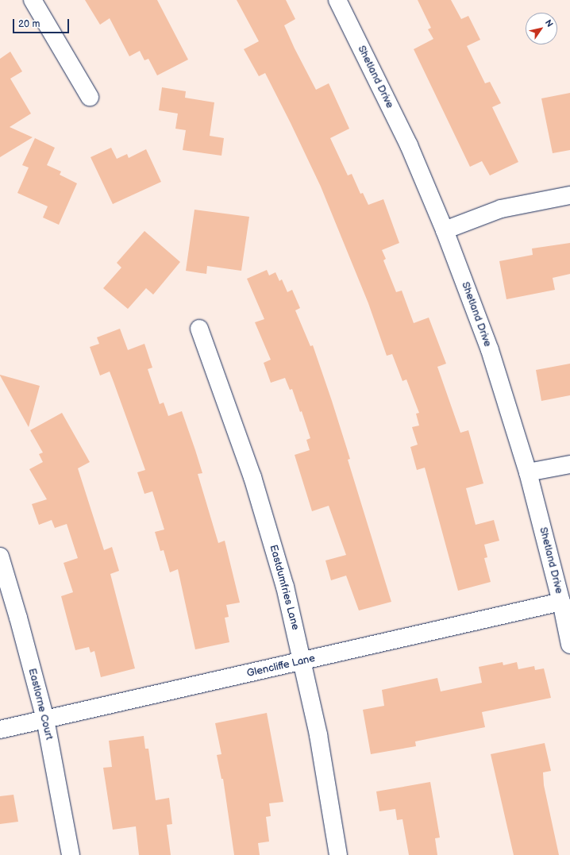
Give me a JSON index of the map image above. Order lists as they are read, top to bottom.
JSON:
{
  "streets": {
    "street": [
      "Shetland Drive",
      "Eastdumfries Lane",
      "Glencliffe Lane",
      "Eastlorne Court"
    ]
  },
  "crossings": [
    ["Shetland Drive", "Glencliffe Lane"],
    ["Eastdumfries Lane", "Glencliffe Lane"],
    ["Glencliffe Lane", "Eastlorne Court"]
  ],
  "scale_bar": "20 m",
  "north": "top right"
}
